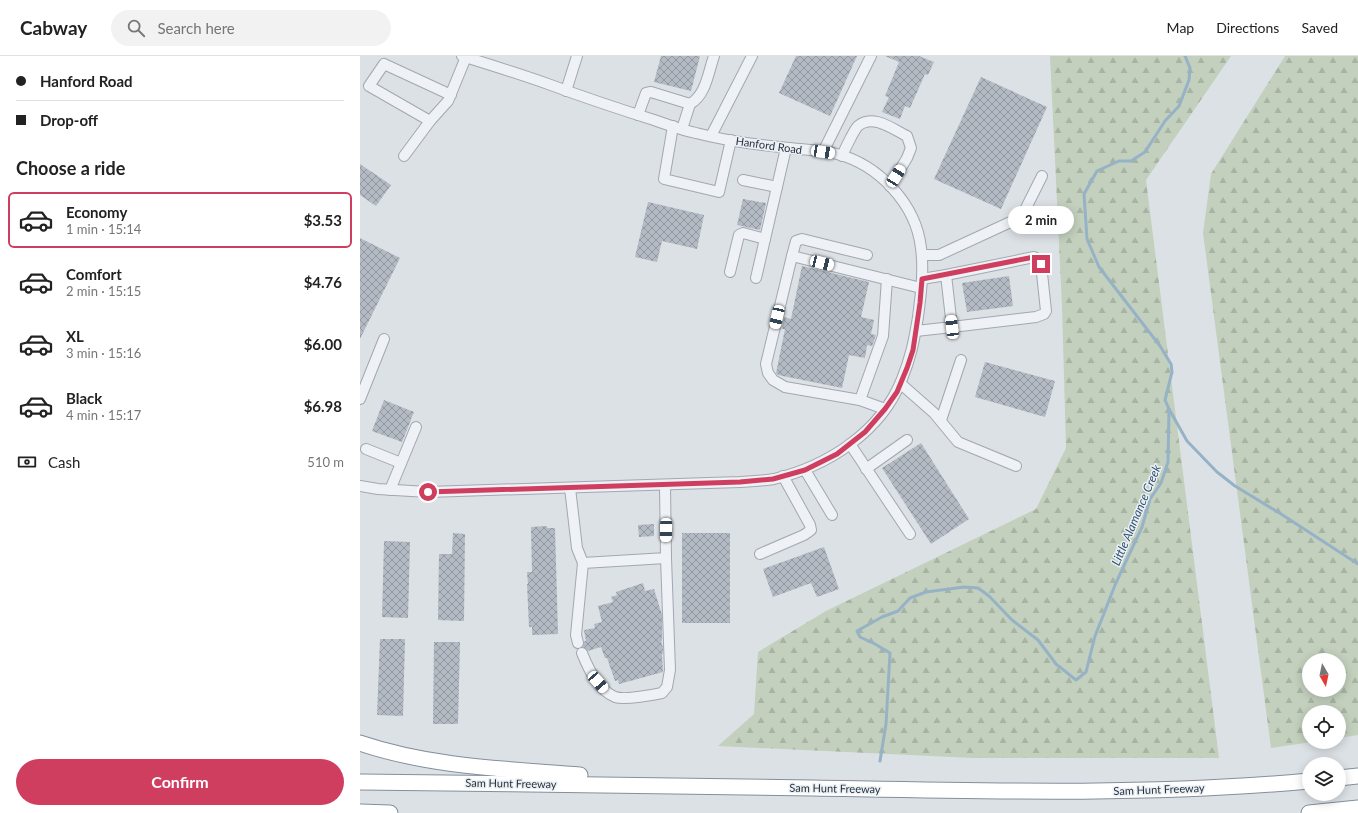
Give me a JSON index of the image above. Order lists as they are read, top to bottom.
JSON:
{
  "streets": {
    "highway": ["Sam Hunt Freeway"],
    "street": ["Hanford Road"]
  },
  "water": ["Little Alamance Creek"],
  "north": "bottom",
  "page": {
    "header": "Cabway",
    "search": "Search here",
    "nav": ["Map", "Directions", "Saved"],
    "banner": ["Hanford Road", "Drop-off"],
    "heading": "Choose a ride",
    "list": [
      {
        "name": "Economy",
        "note": "1 min · 15:14",
        "value": "$3.53"
      },
      {
        "name": "Comfort",
        "note": "2 min · 15:15",
        "value": "$4.76"
      },
      {
        "name": "XL",
        "note": "3 min · 15:16",
        "value": "$6.00"
      },
      {
        "name": "Black",
        "note": "4 min · 15:17",
        "value": "$6.98"
      }
    ],
    "bubble": "2 min",
    "pay": ["Cash", "510 m"],
    "buttons": "Confirm"
  }
}
